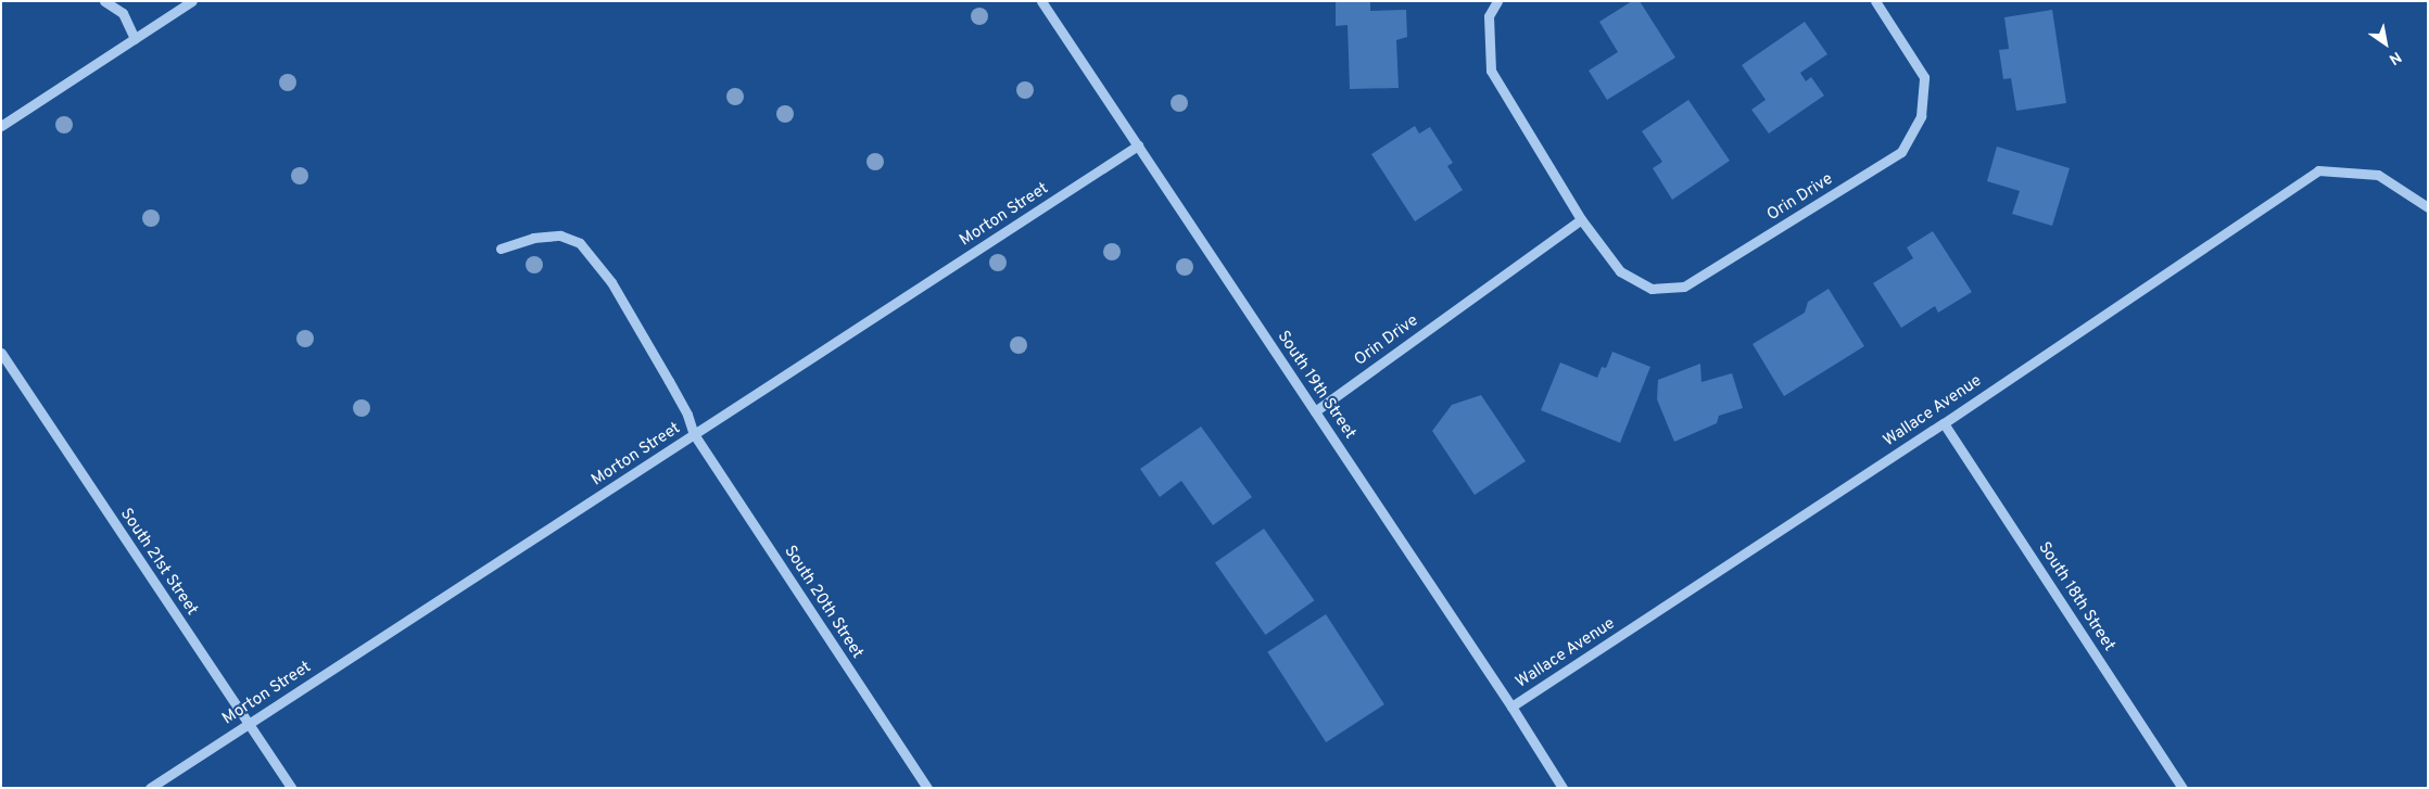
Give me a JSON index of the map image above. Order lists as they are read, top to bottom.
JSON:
{
  "streets": {
    "street": [
      "Orin Drive",
      "Morton Street",
      "South 19th Street",
      "Wallace Avenue",
      "South 21st Street",
      "South 18th Street",
      "South 20th Street"
    ]
  },
  "crossings": [
    ["Orin Drive", "South 19th Street"],
    ["Morton Street", "South 19th Street"],
    ["Morton Street", "South 21st Street"],
    ["Morton Street", "South 20th Street"],
    ["South 19th Street", "Wallace Avenue"],
    ["Wallace Avenue", "South 18th Street"]
  ],
  "north": "bottom right"
}
